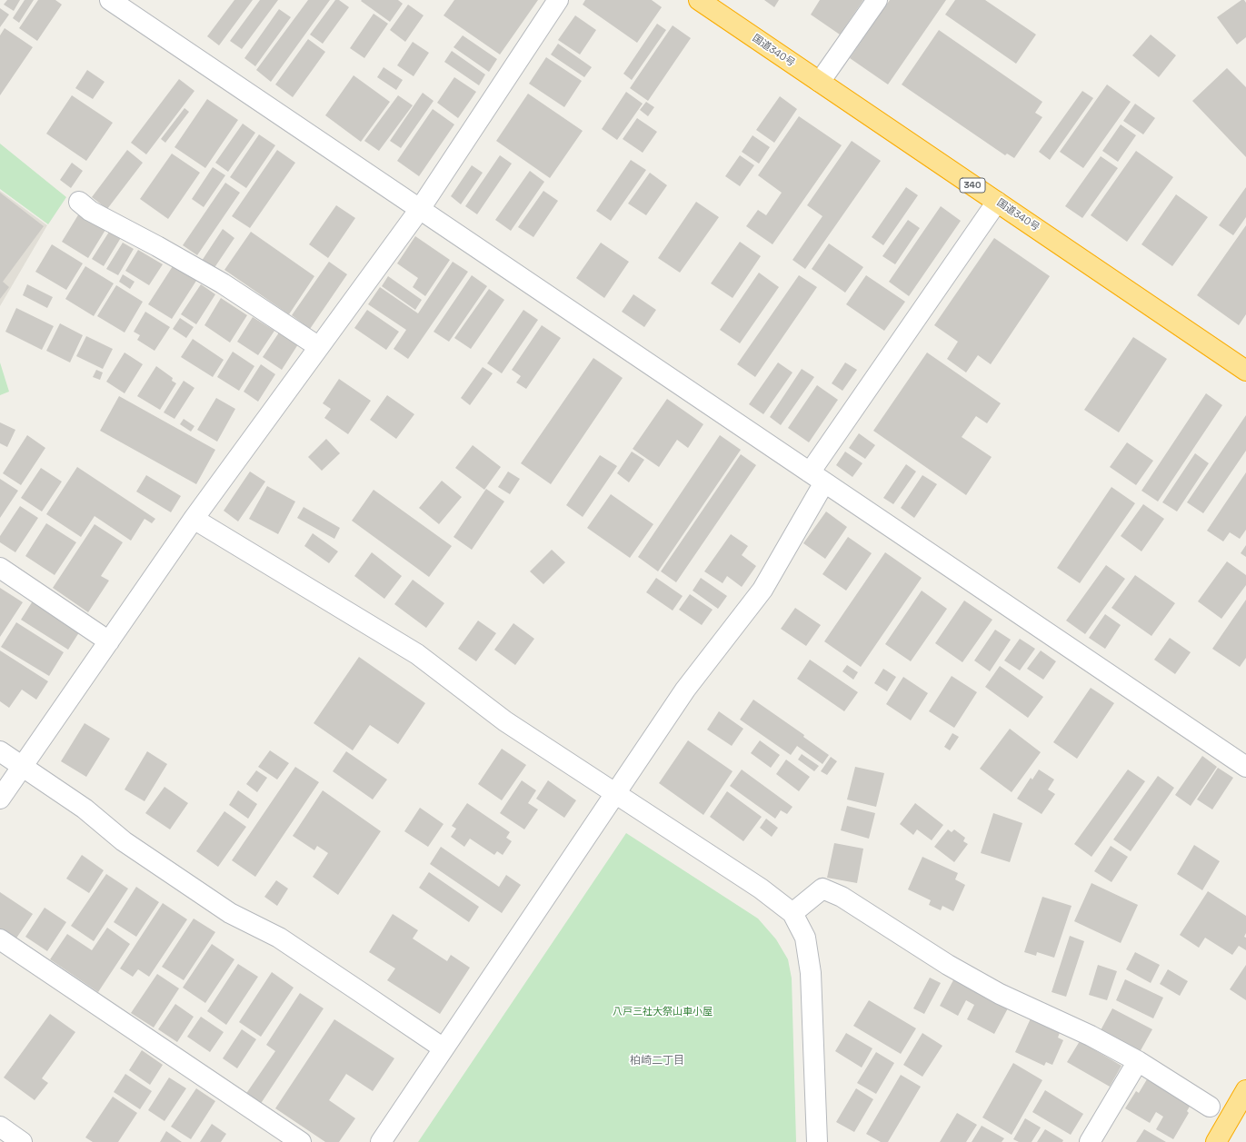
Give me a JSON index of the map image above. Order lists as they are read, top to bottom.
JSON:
{
  "streets": {
    "highway": ["国道340号", "340"]
  },
  "districts": ["柏崎二丁目"],
  "parks": ["八戸三社大祭山車小屋"]
}
